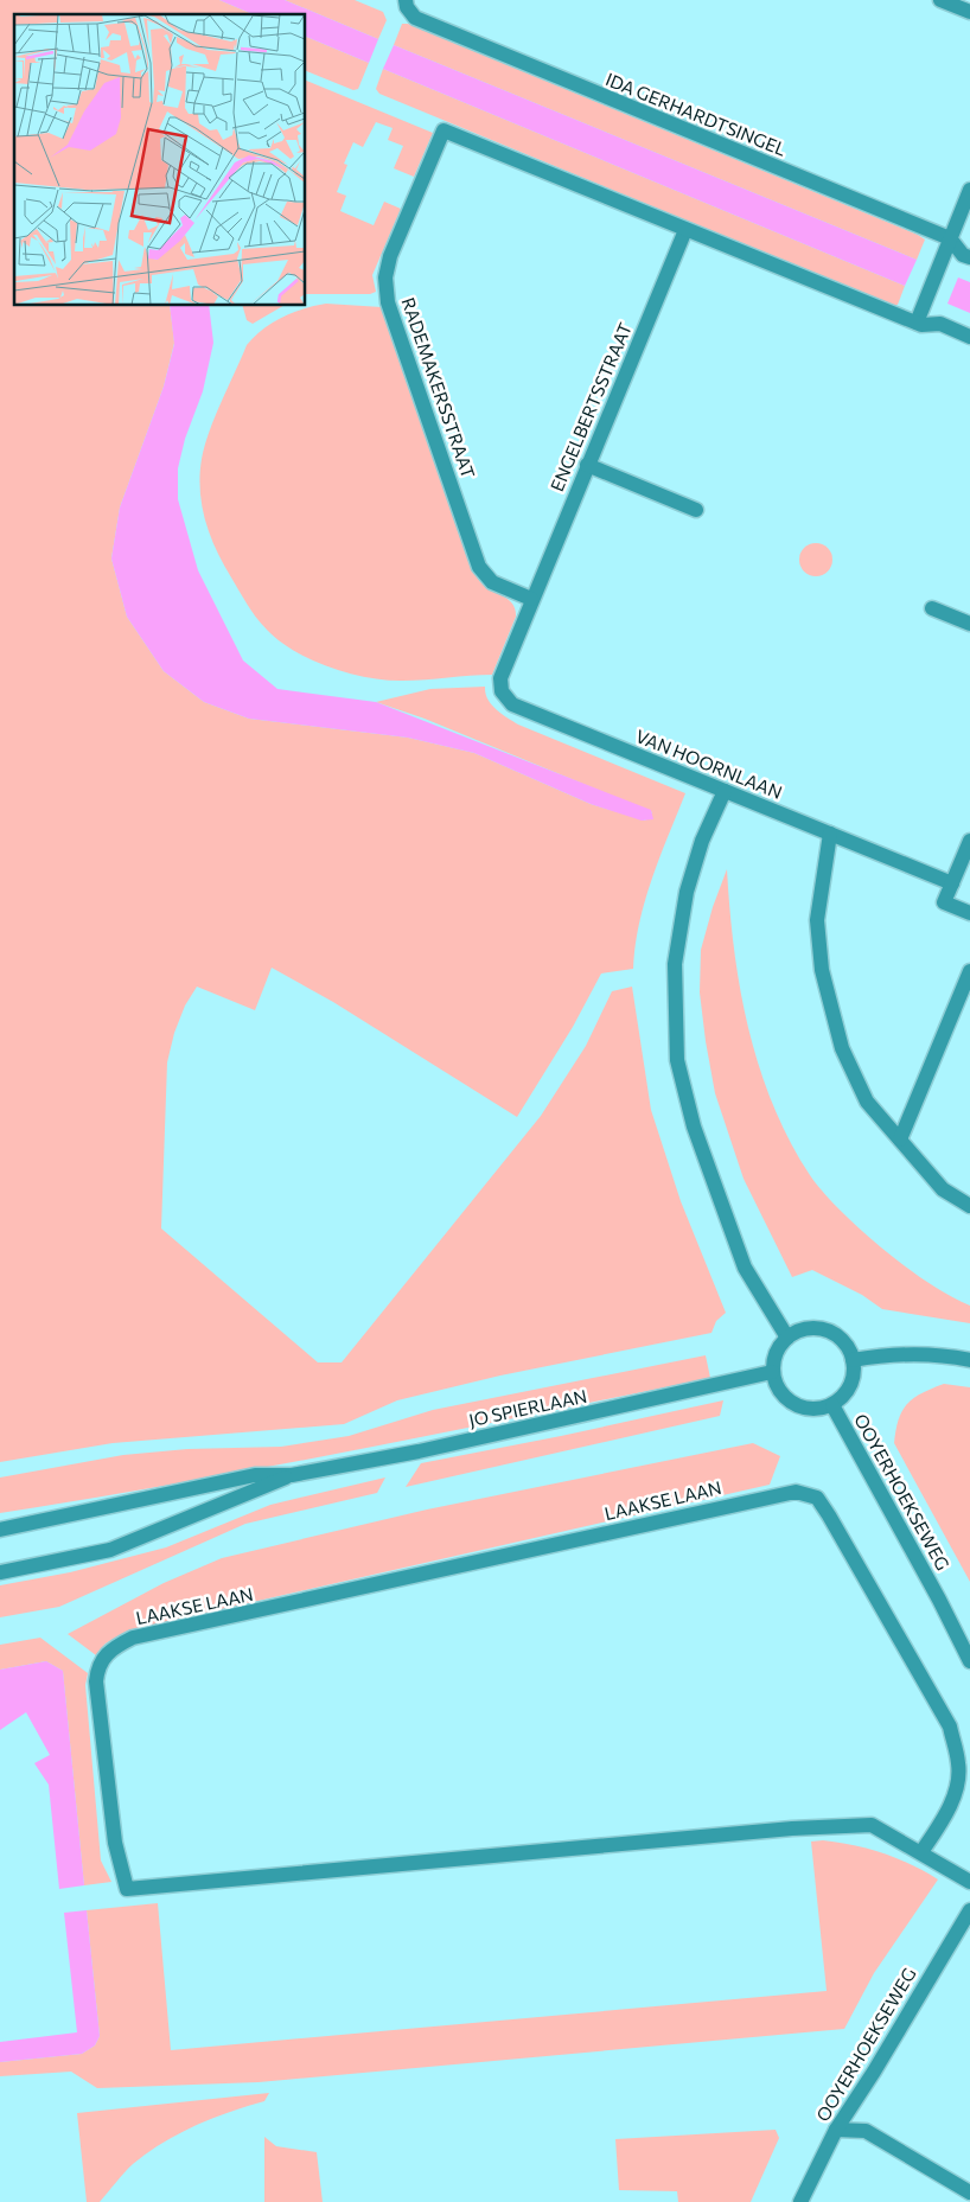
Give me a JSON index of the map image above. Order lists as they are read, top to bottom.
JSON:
{
  "streets": {
    "street": [
      "IDA GERHARDTSINGEL",
      "RADEMAKERSSTRAAT",
      "ENGELBERTSSTRAAT",
      "VAN HOORNLAAN",
      "JO SPIERLAAN",
      "OOYERHOEKSEWEG",
      "LAAKSE LAAN"
    ]
  },
  "crossings": [
    ["RADEMAKERSSTRAAT", "ENGELBERTSSTRAAT"],
    ["RADEMAKERSSTRAAT", "VAN HOORNLAAN"],
    ["ENGELBERTSSTRAAT", "VAN HOORNLAAN"],
    ["JO SPIERLAAN", "OOYERHOEKSEWEG"]
  ]
}
